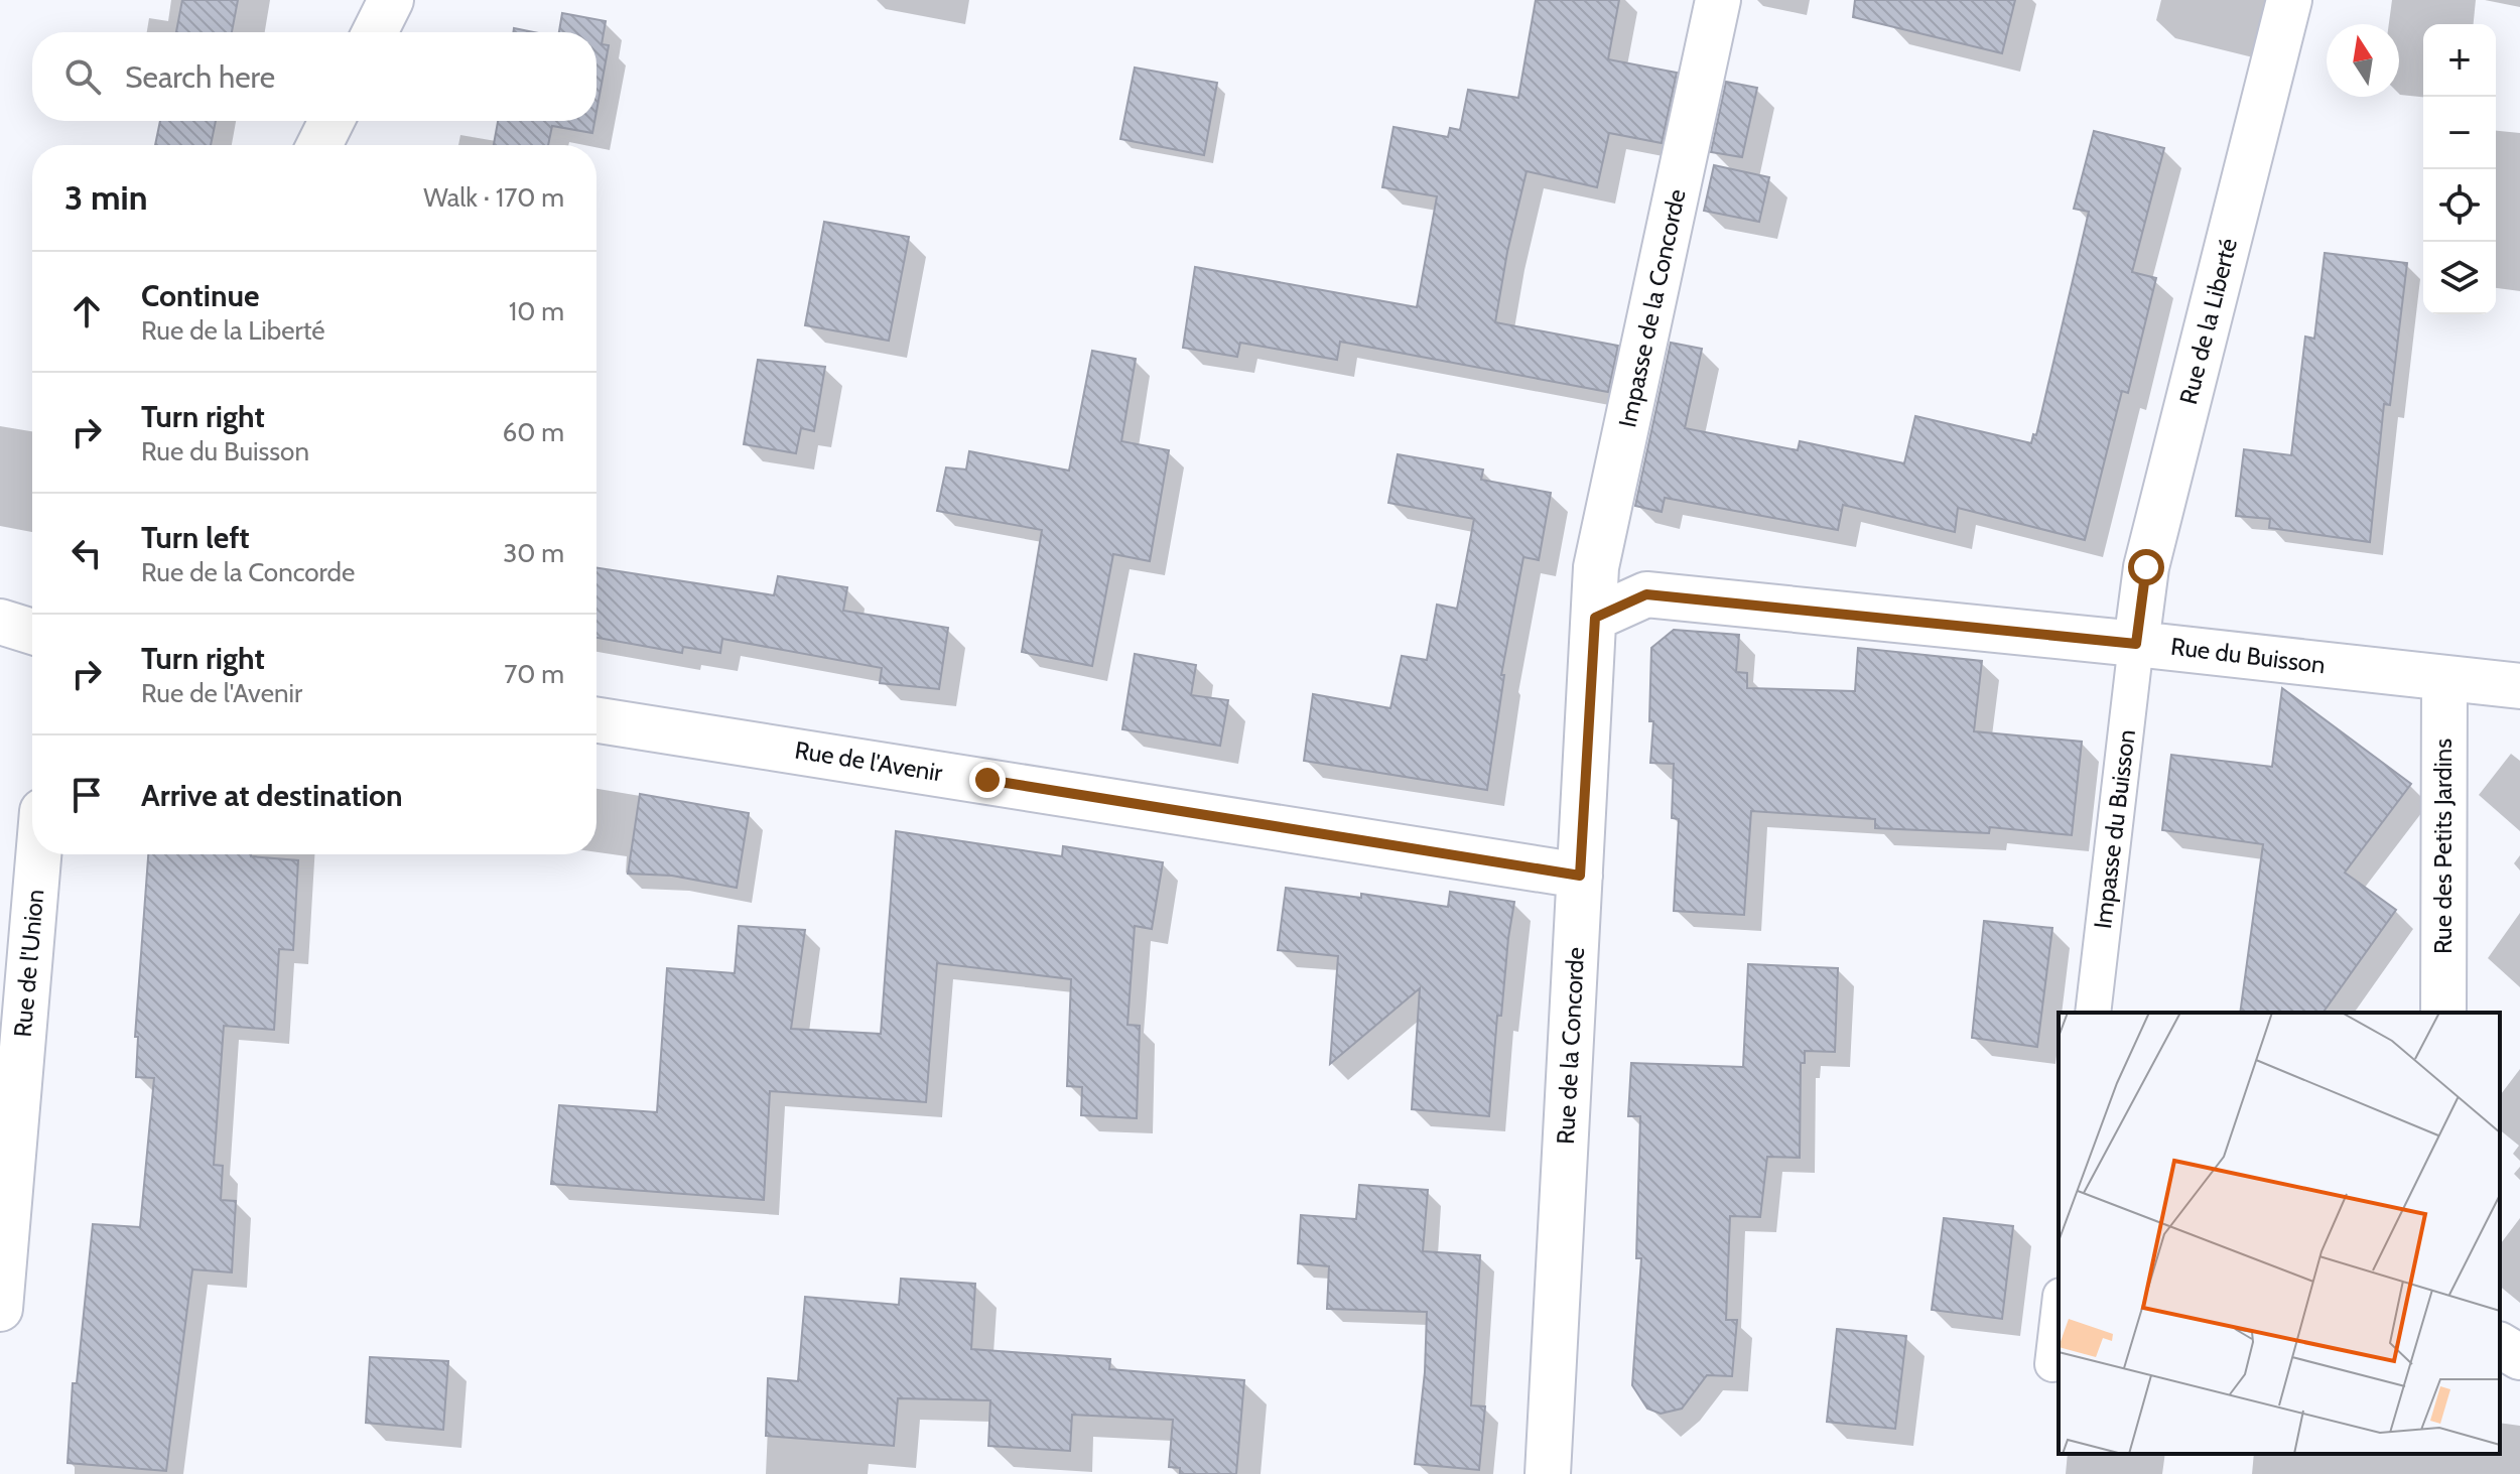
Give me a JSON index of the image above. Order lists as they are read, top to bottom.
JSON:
{
  "streets": {
    "street": [
      "Impasse de la Concorde",
      "Rue de la Liberté",
      "Rue du Buisson",
      "Rue de l'Avenir",
      "Rue des Petits Jardins",
      "Rue de l'Union",
      "Rue de la Concorde"
    ],
    "lane": ["Impasse du Buisson"]
  },
  "crossings": [
    ["Impasse de la Concorde", "Rue du Buisson"],
    ["Impasse de la Concorde", "Rue de la Concorde"],
    ["Rue de la Liberté", "Rue du Buisson"],
    ["Rue de la Liberté", "Impasse du Buisson"],
    ["Rue du Buisson", "Impasse du Buisson"],
    ["Rue du Buisson", "Rue des Petits Jardins"],
    ["Rue du Buisson", "Rue de la Concorde"],
    ["Rue de l'Avenir", "Rue de la Concorde"]
  ],
  "north": "top",
  "page": {
    "map_buttons": ["+", "−"],
    "search": "Search here",
    "heading": ["3 min", "Walk · 170 m"],
    "list": [
      ["Continue", "Rue de la Liberté", "10 m"],
      ["Turn right", "Rue du Buisson", "60 m"],
      ["Turn left", "Rue de la Concorde", "30 m"],
      ["Turn right", "Rue de l'Avenir", "70 m"],
      "Arrive at destination"
    ]
  }
}
